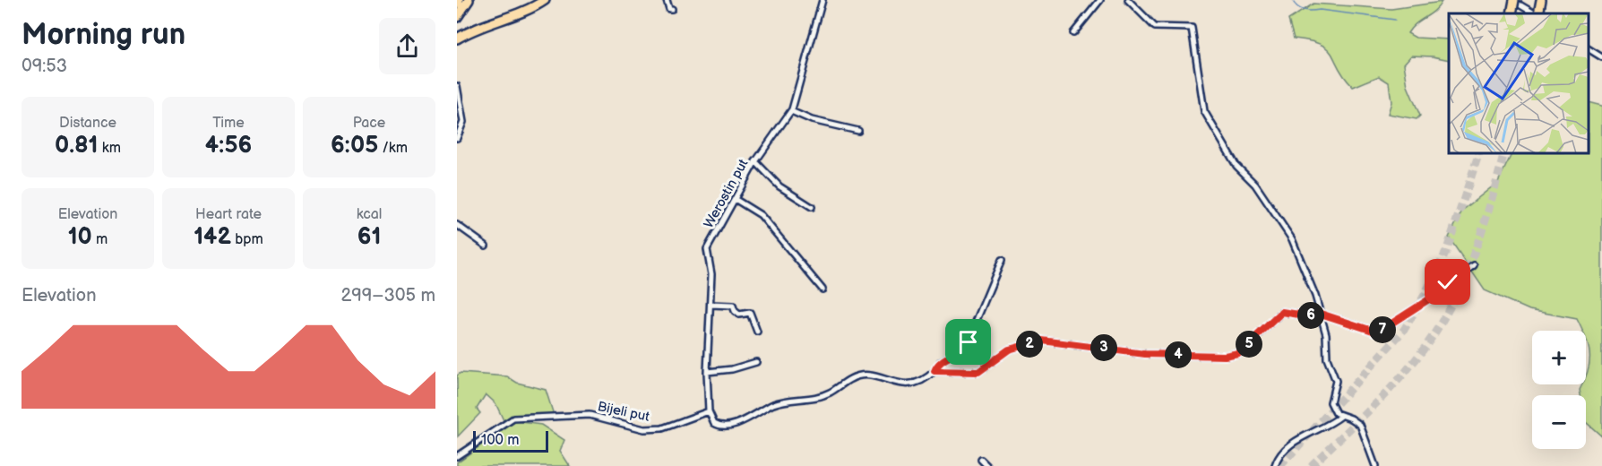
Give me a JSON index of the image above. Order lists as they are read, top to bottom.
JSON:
{
  "streets": {
    "street": ["Werostin put", "Bijeli put"]
  },
  "crossings": [
    ["Werostin put", "Bijeli put"]
  ],
  "scale_bar": "100 m",
  "page": {
    "heading": ["Morning run", "09:53"],
    "stats": [
      ["Distance", "0.81 km"],
      ["Time", "4:56"],
      ["Pace", "6:05 /km"],
      ["Elevation", "10 m"],
      ["Heart rate", "142 bpm"],
      ["kcal", "61"]
    ],
    "chart": ["Elevation", "299–305 m"],
    "pins": [
      "6",
      "7",
      "2",
      "5",
      "3",
      "4"
    ],
    "map_buttons": ["+", "−"],
    "scale": "100 m"
  }
}
